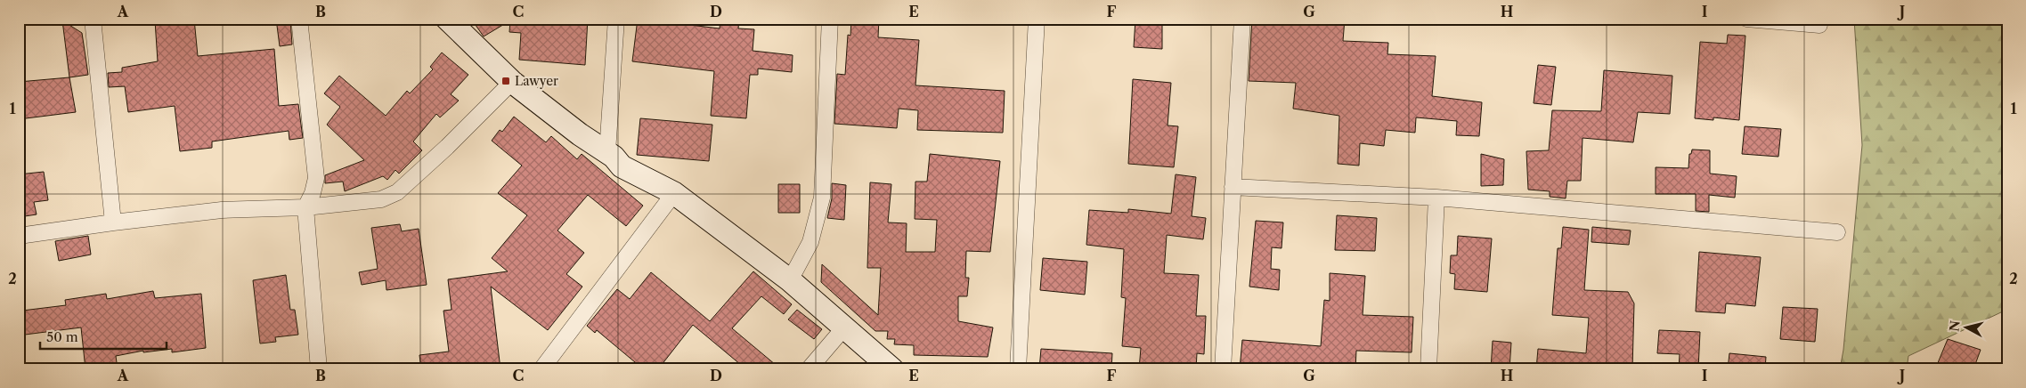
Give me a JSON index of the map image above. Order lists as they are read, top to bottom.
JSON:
{
  "places": {
    "transit": ["Lawyer"]
  },
  "scale_bar": "50 m",
  "north": "left",
  "grid": {
    "columns": [
      "A",
      "B",
      "C",
      "D",
      "E",
      "F",
      "G",
      "H",
      "I",
      "J"
    ],
    "rows": ["1", "2"]
  }
}
